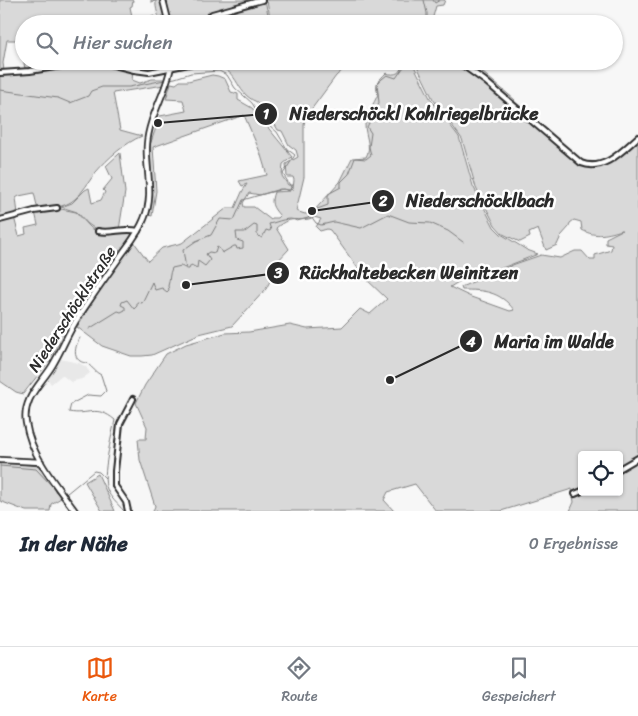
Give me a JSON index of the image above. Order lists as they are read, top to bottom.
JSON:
{
  "streets": {
    "main road": ["Niederschöcklstraße"]
  },
  "places": [
    "Niederschöckl Kohlriegelbrücke",
    "Niederschöcklbach",
    "Rückhaltebecken Weinitzen",
    "Maria im Walde"
  ],
  "page": {
    "search": "Hier suchen",
    "heading": ["In der Nähe", "0 Ergebnisse"],
    "nav": ["Karte", "Route", "Gespeichert"]
  }
}
